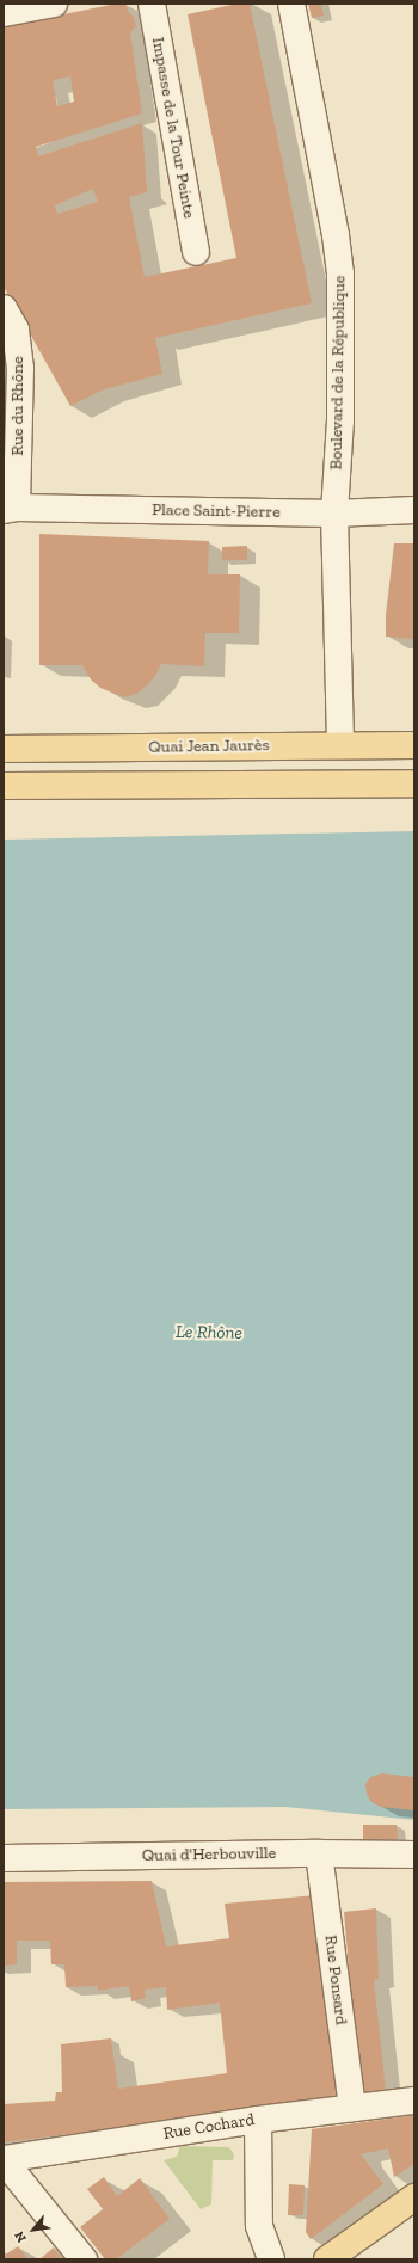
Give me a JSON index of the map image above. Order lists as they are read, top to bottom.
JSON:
{
  "streets": {
    "main road": ["Quai Jean Jaurès"],
    "street": [
      "Impasse de la Tour Peinte",
      "Boulevard de la République",
      "Rue du Rhône",
      "Place Saint-Pierre",
      "Quai d'Herbouville",
      "Rue Ponsard",
      "Rue Cochard"
    ]
  },
  "crossings": [
    ["Boulevard de la République", "Place Saint-Pierre"],
    ["Boulevard de la République", "Quai Jean Jaurès"],
    ["Rue du Rhône", "Place Saint-Pierre"],
    ["Quai d'Herbouville", "Rue Ponsard"],
    ["Rue Ponsard", "Rue Cochard"]
  ],
  "water": ["Le Rhône"],
  "north": "bottom left"
}
